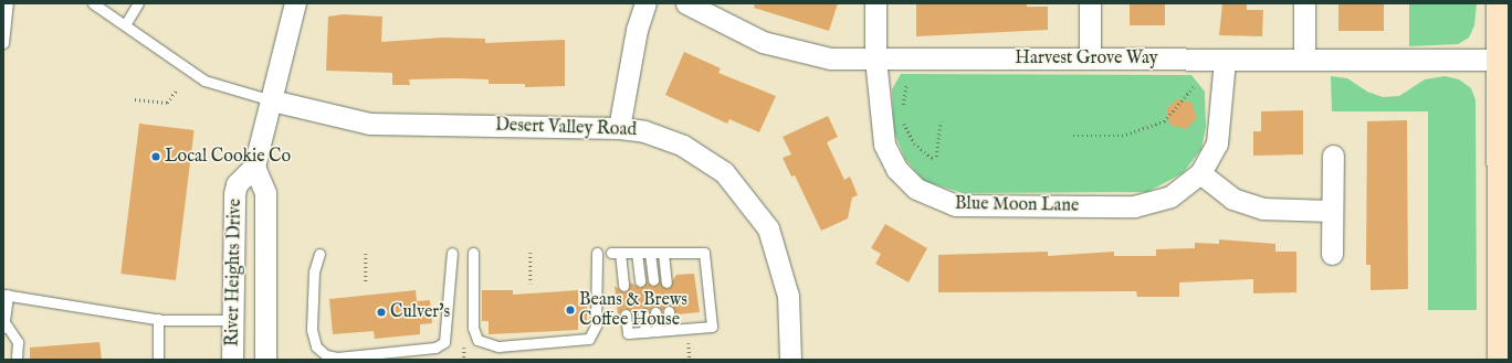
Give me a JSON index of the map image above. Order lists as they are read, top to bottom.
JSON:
{
  "streets": {
    "street": [
      "Harvest Grove Way",
      "Desert Valley Road",
      "Blue Moon Lane",
      "River Heights Drive"
    ]
  },
  "crossings": [
    ["Harvest Grove Way", "Blue Moon Lane"],
    ["Desert Valley Road", "River Heights Drive"]
  ],
  "places": ["Local Cookie Co", "Beans & Brews Coffee House", "Culver's"]
}
